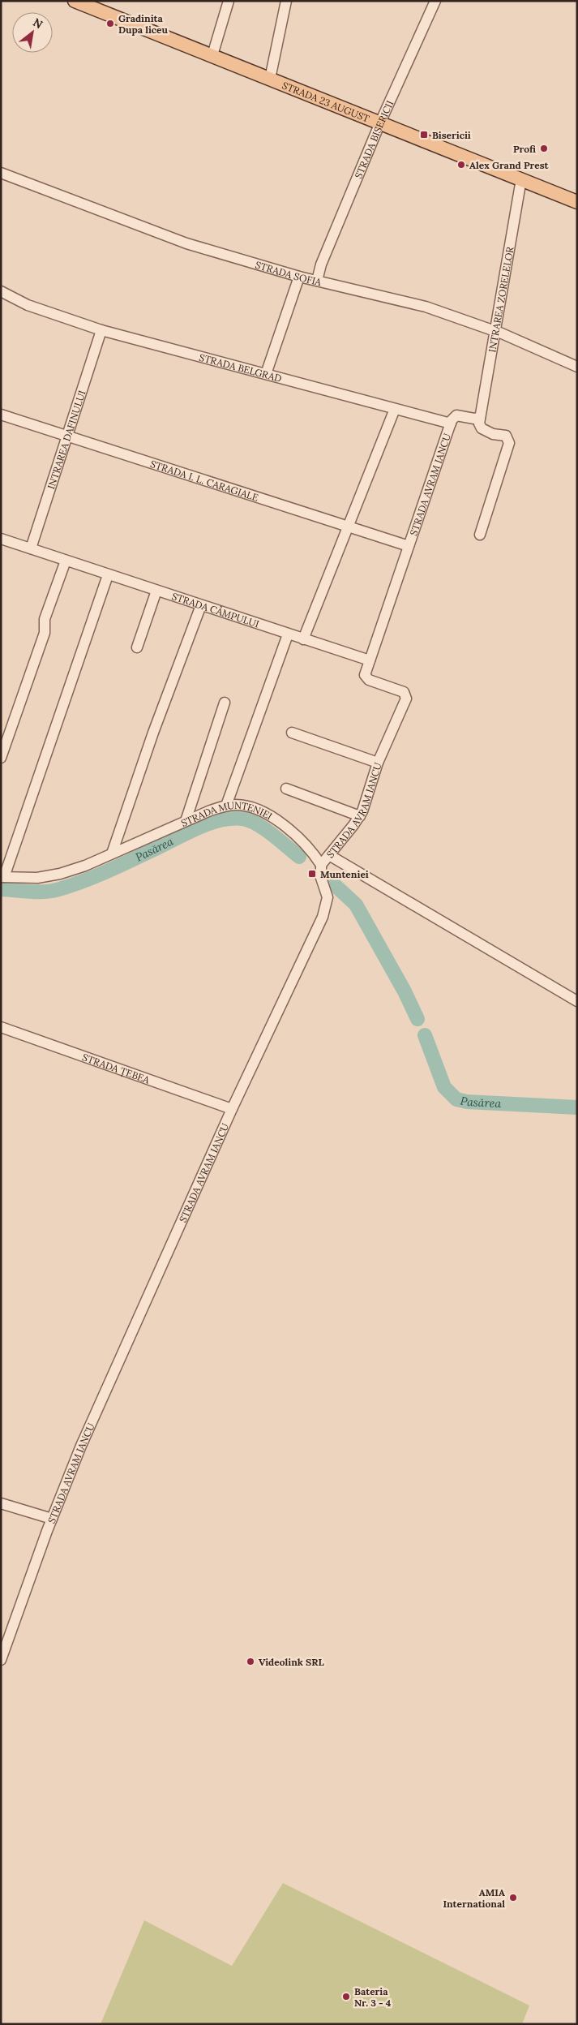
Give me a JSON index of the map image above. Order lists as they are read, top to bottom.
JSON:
{
  "streets": {
    "main road": ["STRADA 23 AUGUST"],
    "street": [
      "STRADA BISERICII",
      "STRADA SOFIA",
      "INTRAREA ZORELELOR",
      "STRADA BELGRAD",
      "INTRAREA DAFINULUI",
      "STRADA I. L. CARAGIALE",
      "STRADA AVRAM IANCU",
      "STRADA CÂMPULUI",
      "STRADA MUNTENIEI",
      "STRADA ȚEBEA"
    ]
  },
  "crossings": [
    ["STRADA 23 AUGUST", "STRADA BISERICII"],
    ["STRADA 23 AUGUST", "INTRAREA ZORELELOR"],
    ["STRADA BISERICII", "STRADA SOFIA"],
    ["STRADA SOFIA", "INTRAREA ZORELELOR"],
    ["STRADA BELGRAD", "INTRAREA DAFINULUI"],
    ["STRADA BELGRAD", "STRADA AVRAM IANCU"],
    ["INTRAREA DAFINULUI", "STRADA I. L. CARAGIALE"],
    ["INTRAREA DAFINULUI", "STRADA CÂMPULUI"],
    ["STRADA I. L. CARAGIALE", "STRADA AVRAM IANCU"],
    ["STRADA AVRAM IANCU", "STRADA CÂMPULUI"],
    ["STRADA AVRAM IANCU", "STRADA MUNTENIEI"],
    ["STRADA AVRAM IANCU", "STRADA ȚEBEA"]
  ],
  "water": ["Pasărea"],
  "places": {
    "other": [
      "Gradinita Dupa liceu",
      "Profi",
      "Alex Grand Prest",
      "Videolink SRL",
      "AMIA International",
      "Bateria Nr. 3 - 4"
    ],
    "transit": ["Bisericii", "Munteniei"]
  },
  "north": "top right"
}
